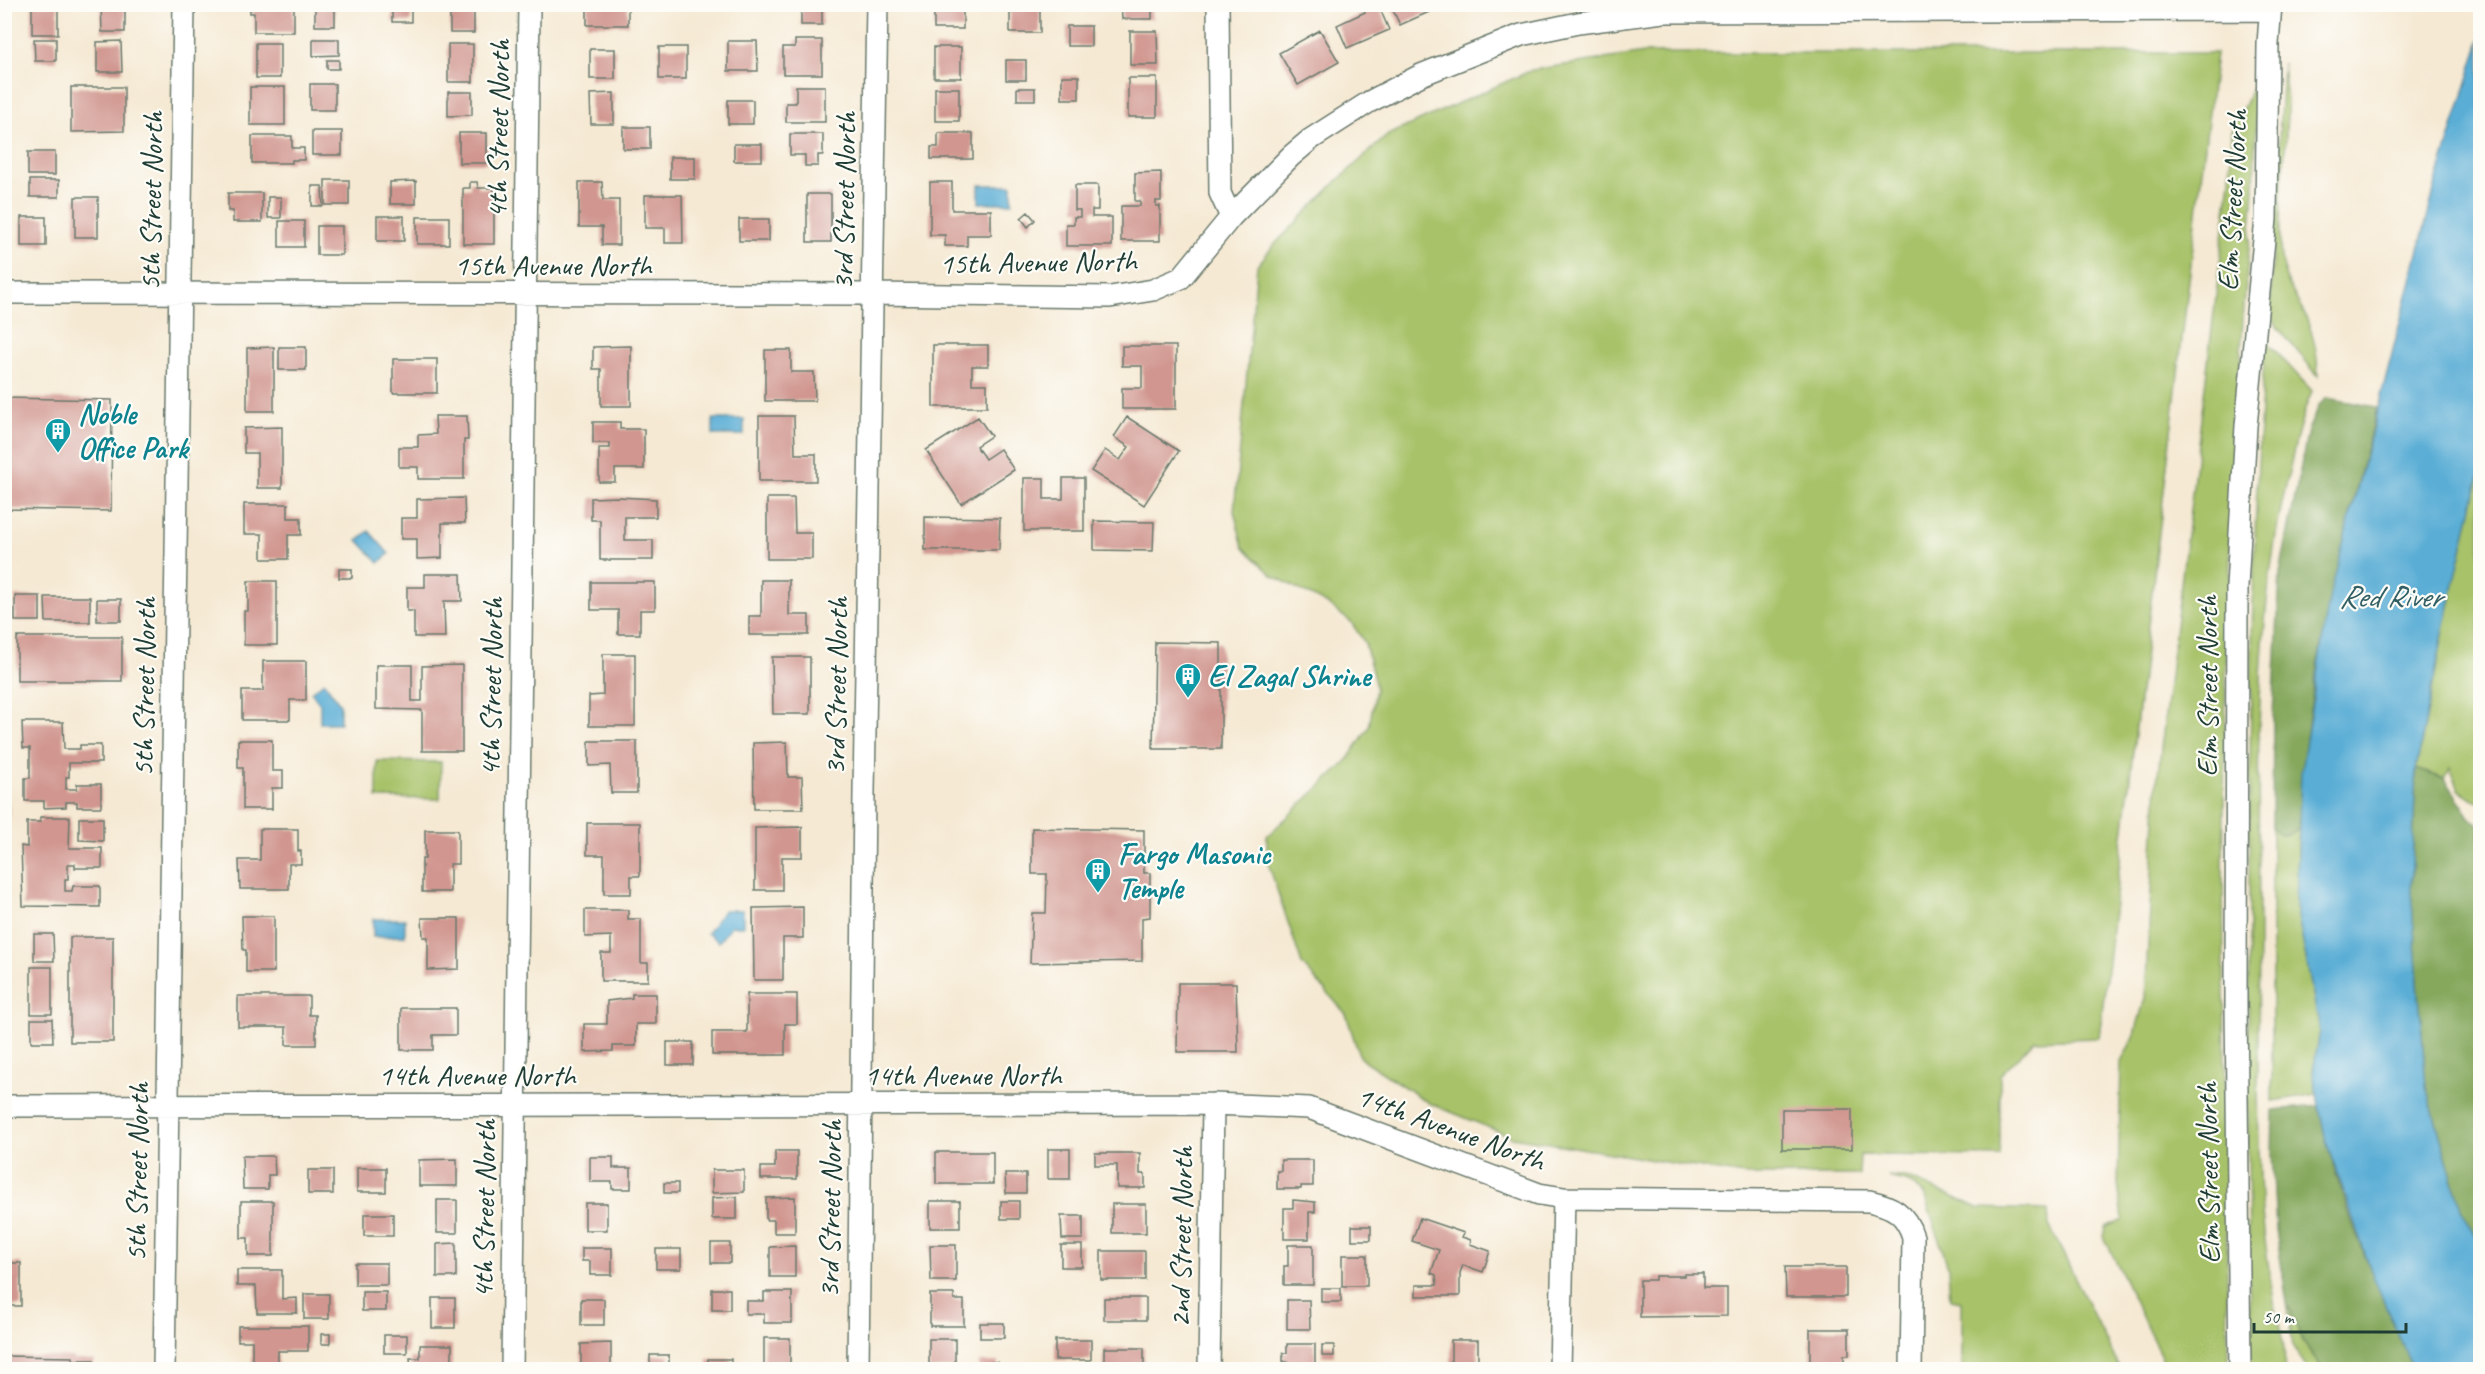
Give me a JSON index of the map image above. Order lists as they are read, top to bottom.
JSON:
{
  "streets": {
    "street": [
      "4th Street North",
      "Elm Street North",
      "5th Street North",
      "3rd Street North",
      "15th Avenue North",
      "14th Avenue North",
      "2nd Street North"
    ]
  },
  "crossings": [
    ["4th Street North", "15th Avenue North"],
    ["4th Street North", "14th Avenue North"],
    ["Elm Street North", "15th Avenue North"],
    ["5th Street North", "15th Avenue North"],
    ["5th Street North", "14th Avenue North"],
    ["3rd Street North", "15th Avenue North"],
    ["3rd Street North", "14th Avenue North"],
    ["14th Avenue North", "2nd Street North"]
  ],
  "water": ["Red River"],
  "places": {
    "building": ["Noble Office Park", "El Zagal Shrine", "Fargo Masonic Temple"]
  },
  "scale_bar": "50 m"
}
